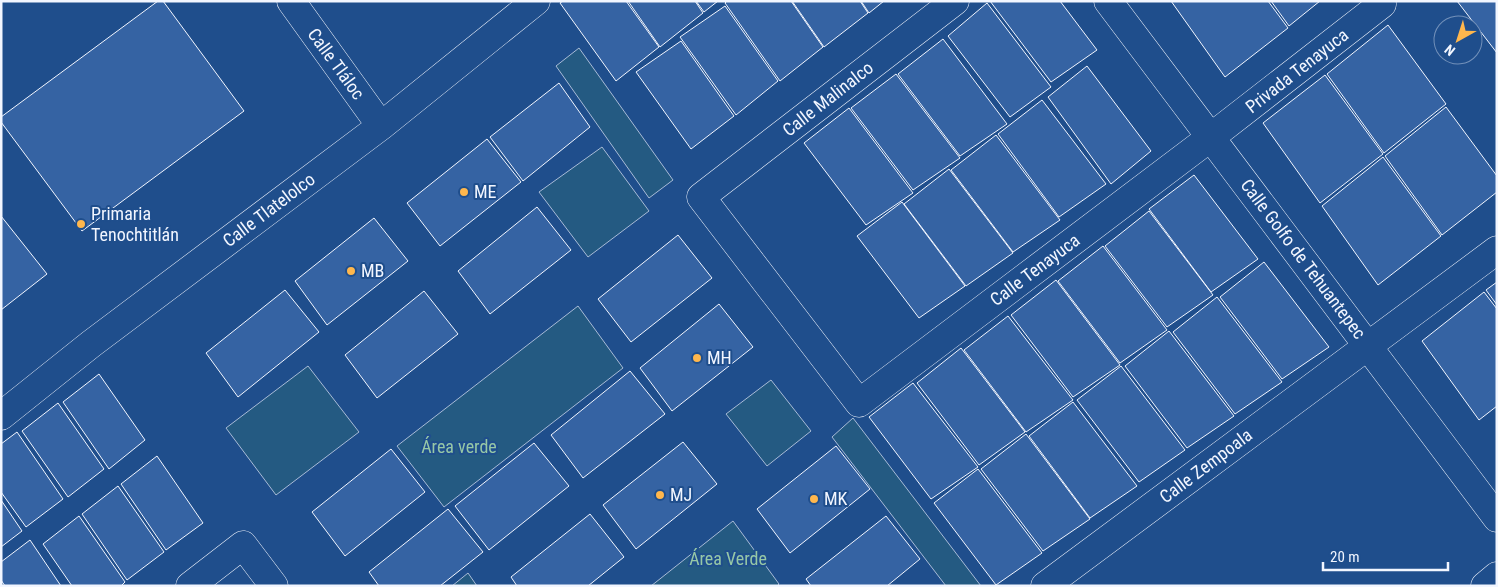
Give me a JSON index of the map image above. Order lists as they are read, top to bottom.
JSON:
{
  "streets": {
    "street": [
      "Calle Tláloc",
      "Privada Tenayuca",
      "Calle Malinalco",
      "Calle Tlatelolco",
      "Calle Golfo de Tehuantepec",
      "Calle Tenayuca",
      "Calle Zempoala"
    ]
  },
  "crossings": [
    ["Calle Tláloc", "Calle Tlatelolco"],
    ["Privada Tenayuca", "Calle Golfo de Tehuantepec"],
    ["Privada Tenayuca", "Calle Tenayuca"],
    ["Calle Malinalco", "Calle Tenayuca"],
    ["Calle Golfo de Tehuantepec", "Calle Tenayuca"],
    ["Calle Golfo de Tehuantepec", "Calle Zempoala"]
  ],
  "parks": ["Área verde", "Área Verde"],
  "places": [
    "ME",
    "Primaria Tenochtitlán",
    "MB",
    "MH",
    "MJ",
    "MK"
  ],
  "scale_bar": "20 m",
  "north": "bottom left"
}
